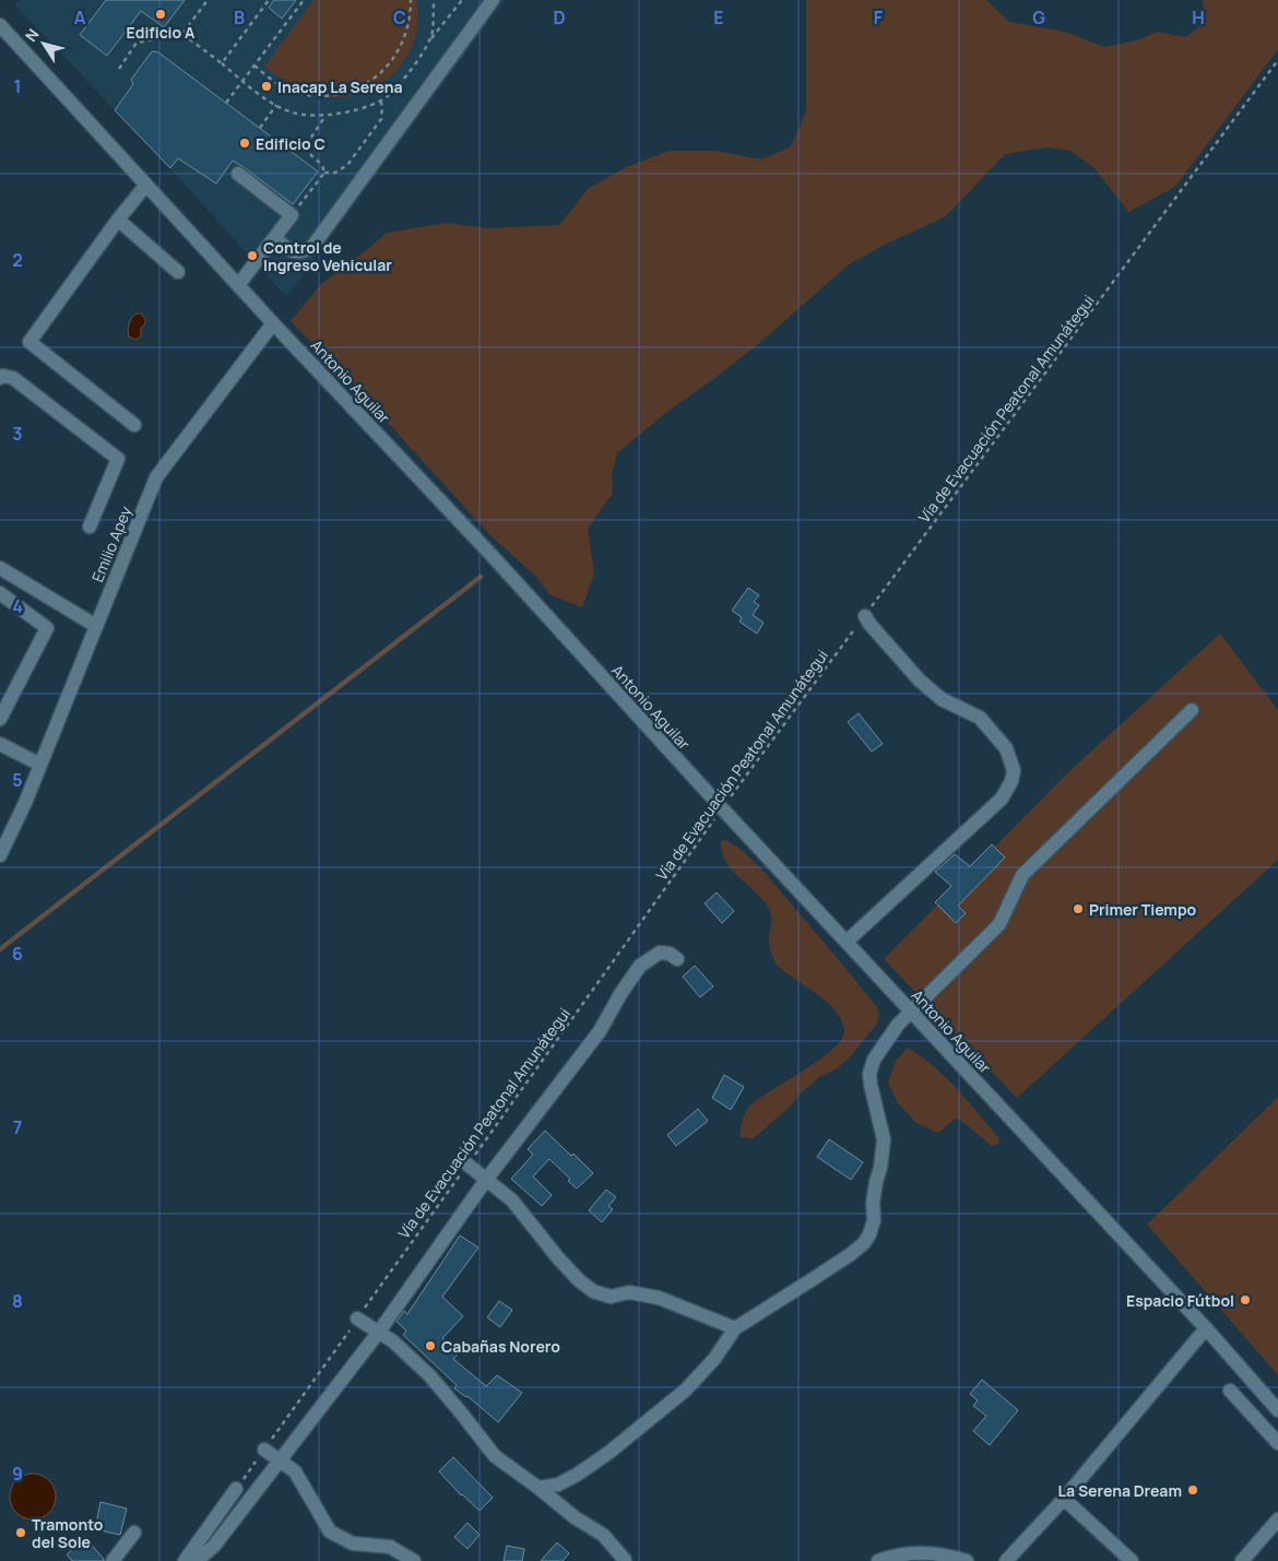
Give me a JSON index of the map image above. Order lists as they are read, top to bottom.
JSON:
{
  "streets": {
    "street": ["Antonio Aguilar", "Emilio Apey"],
    "path": ["Vía de Evacuación Peatonal Amunátegui"]
  },
  "crossings": [
    ["Antonio Aguilar", "Vía de Evacuación Peatonal Amunátegui"],
    ["Antonio Aguilar", "Emilio Apey"]
  ],
  "places": [
    "Edificio A",
    "Inacap La Serena",
    "Edificio C",
    "Control de Ingreso Vehicular",
    "Primer Tiempo",
    "Espacio Fútbol",
    "Cabañas Norero",
    "La Serena Dream",
    "Tramonto del Sole"
  ],
  "north": "top left",
  "grid": {
    "columns": [
      "A",
      "B",
      "C",
      "D",
      "E",
      "F",
      "G",
      "H"
    ],
    "rows": [
      "1",
      "2",
      "3",
      "4",
      "5",
      "6",
      "7",
      "8",
      "9"
    ]
  }
}
